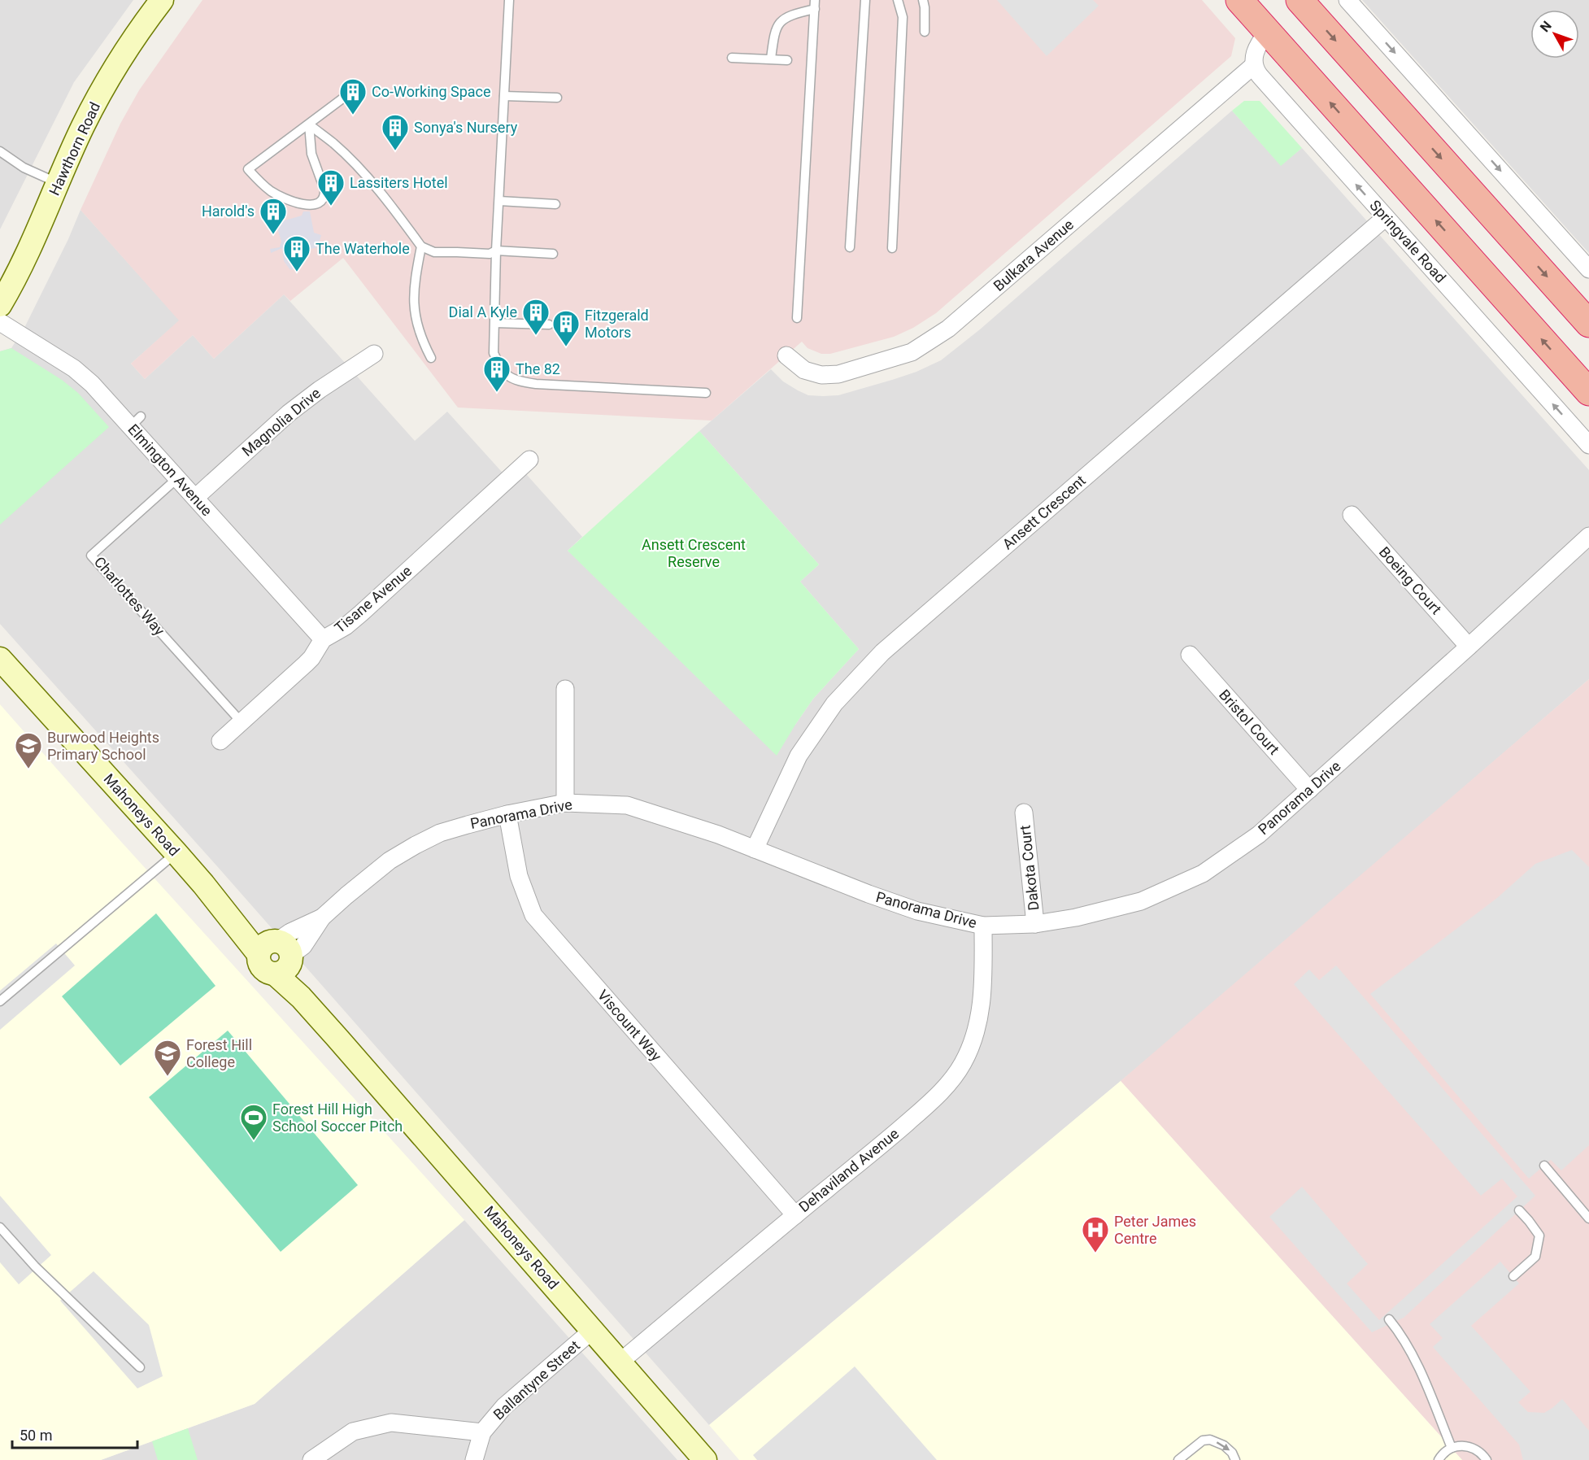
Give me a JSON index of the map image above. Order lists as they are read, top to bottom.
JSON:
{
  "streets": {
    "main road": ["Hawthorn Road", "Mahoneys Road"],
    "street": [
      "Springvale Road",
      "Bulkara Avenue",
      "Magnolia Drive",
      "Elmington Avenue",
      "Ansett Crescent",
      "Boeing Court",
      "Tisane Avenue",
      "Bristol Court",
      "Panorama Drive",
      "Dakota Court",
      "Viscount Way",
      "Dehaviland Avenue",
      "Ballantyne Street"
    ],
    "lane": ["Charlottes Way"]
  },
  "crossings": [
    ["Springvale Road", "Bulkara Avenue"],
    ["Springvale Road", "Ansett Crescent"],
    ["Magnolia Drive", "Elmington Avenue"],
    ["Elmington Avenue", "Charlottes Way"],
    ["Elmington Avenue", "Tisane Avenue"],
    ["Ansett Crescent", "Panorama Drive"],
    ["Boeing Court", "Panorama Drive"],
    ["Charlottes Way", "Tisane Avenue"],
    ["Bristol Court", "Panorama Drive"],
    ["Panorama Drive", "Mahoneys Road"],
    ["Panorama Drive", "Dakota Court"],
    ["Panorama Drive", "Viscount Way"],
    ["Panorama Drive", "Dehaviland Avenue"],
    ["Mahoneys Road", "Dehaviland Avenue"],
    ["Mahoneys Road", "Ballantyne Street"],
    ["Viscount Way", "Dehaviland Avenue"]
  ],
  "parks": ["Ansett Crescent Reserve"],
  "places": {
    "building": [
      "Co-Working Space",
      "Sonya's Nursery",
      "Lassiters Hotel",
      "Harold's",
      "The Waterhole",
      "Dial A Kyle",
      "Fitzgerald Motors",
      "The 82"
    ],
    "school or university": ["Burwood Heights Primary School", "Forest Hill College"],
    "sports": ["Forest Hill High School Soccer Pitch"],
    "hospital": ["Peter James Centre"]
  },
  "scale_bar": "50 m",
  "north": "top left"
}
